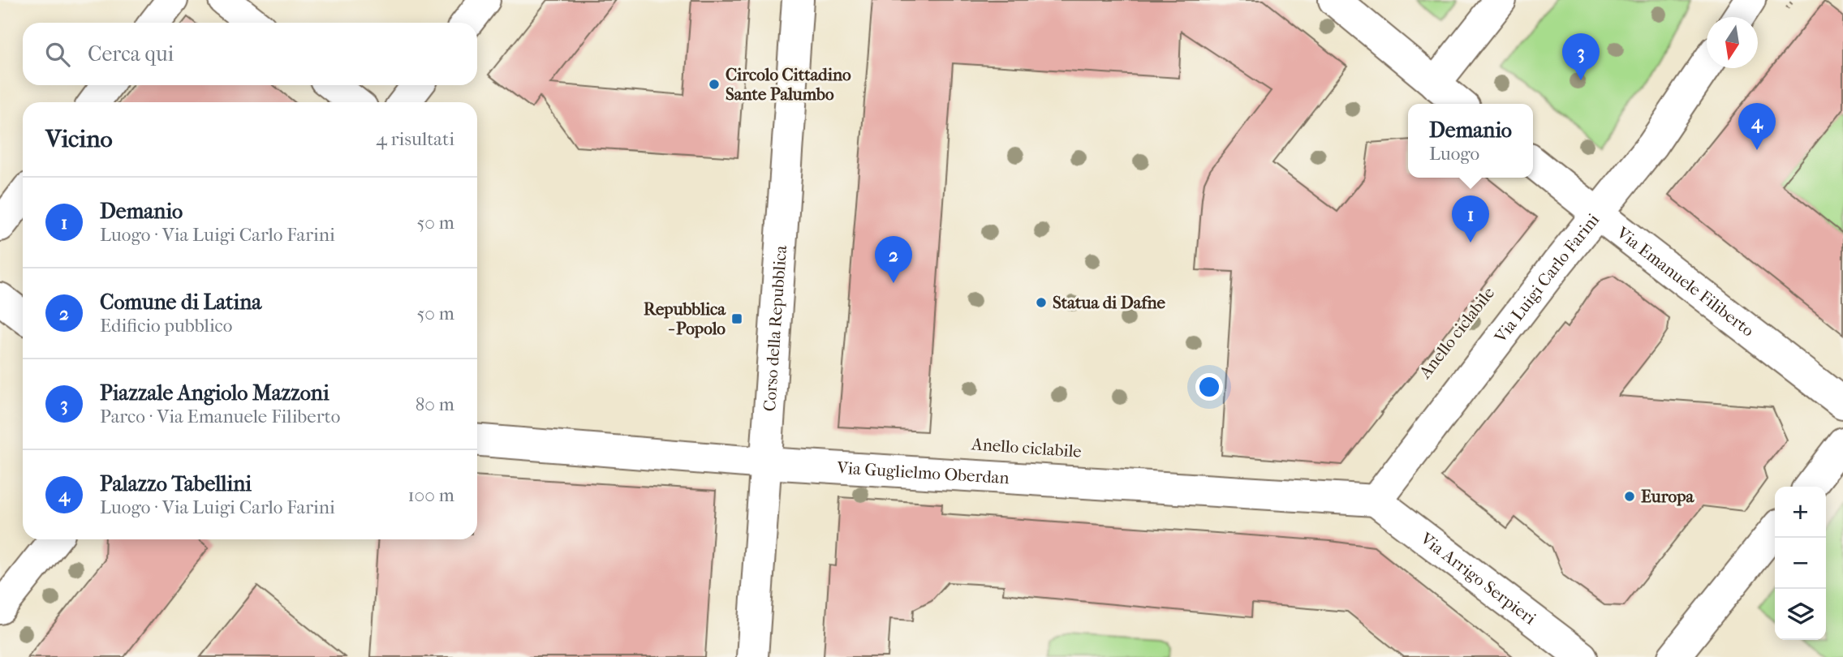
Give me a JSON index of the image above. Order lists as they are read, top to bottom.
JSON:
{
  "streets": {
    "street": [
      "Via Luigi Carlo Farini",
      "Via Emanuele Filiberto",
      "Corso della Repubblica",
      "Via Guglielmo Oberdan",
      "Via Arrigo Serpieri"
    ]
  },
  "crossings": [
    ["Via Luigi Carlo Farini", "Via Emanuele Filiberto"],
    ["Via Luigi Carlo Farini", "Via Guglielmo Oberdan"],
    ["Via Luigi Carlo Farini", "Via Arrigo Serpieri"],
    ["Corso della Repubblica", "Via Guglielmo Oberdan"],
    ["Via Guglielmo Oberdan", "Via Arrigo Serpieri"]
  ],
  "places": {
    "other": ["Circolo Cittadino Sante Palumbo", "Statua di Dafne", "Europa"],
    "transit": ["Repubblica - Popolo"]
  },
  "north": "bottom",
  "page": {
    "search": "Cerca qui",
    "pins": [
      "3",
      "4",
      "1",
      "2"
    ],
    "heading": ["Vicino", "4 risultati"],
    "popup": ["Demanio", "Luogo"],
    "list": [
      {
        "mark": "1",
        "name": "Demanio",
        "note": "Luogo · Via Luigi Carlo Farini",
        "value": "50 m"
      },
      {
        "mark": "2",
        "name": "Comune di Latina",
        "note": "Edificio pubblico",
        "value": "50 m"
      },
      {
        "mark": "3",
        "name": "Piazzale Angiolo Mazzoni",
        "note": "Parco · Via Emanuele Filiberto",
        "value": "80 m"
      },
      {
        "mark": "4",
        "name": "Palazzo Tabellini",
        "note": "Luogo · Via Luigi Carlo Farini",
        "value": "100 m"
      }
    ],
    "map_buttons": ["+", "−"]
  }
}
